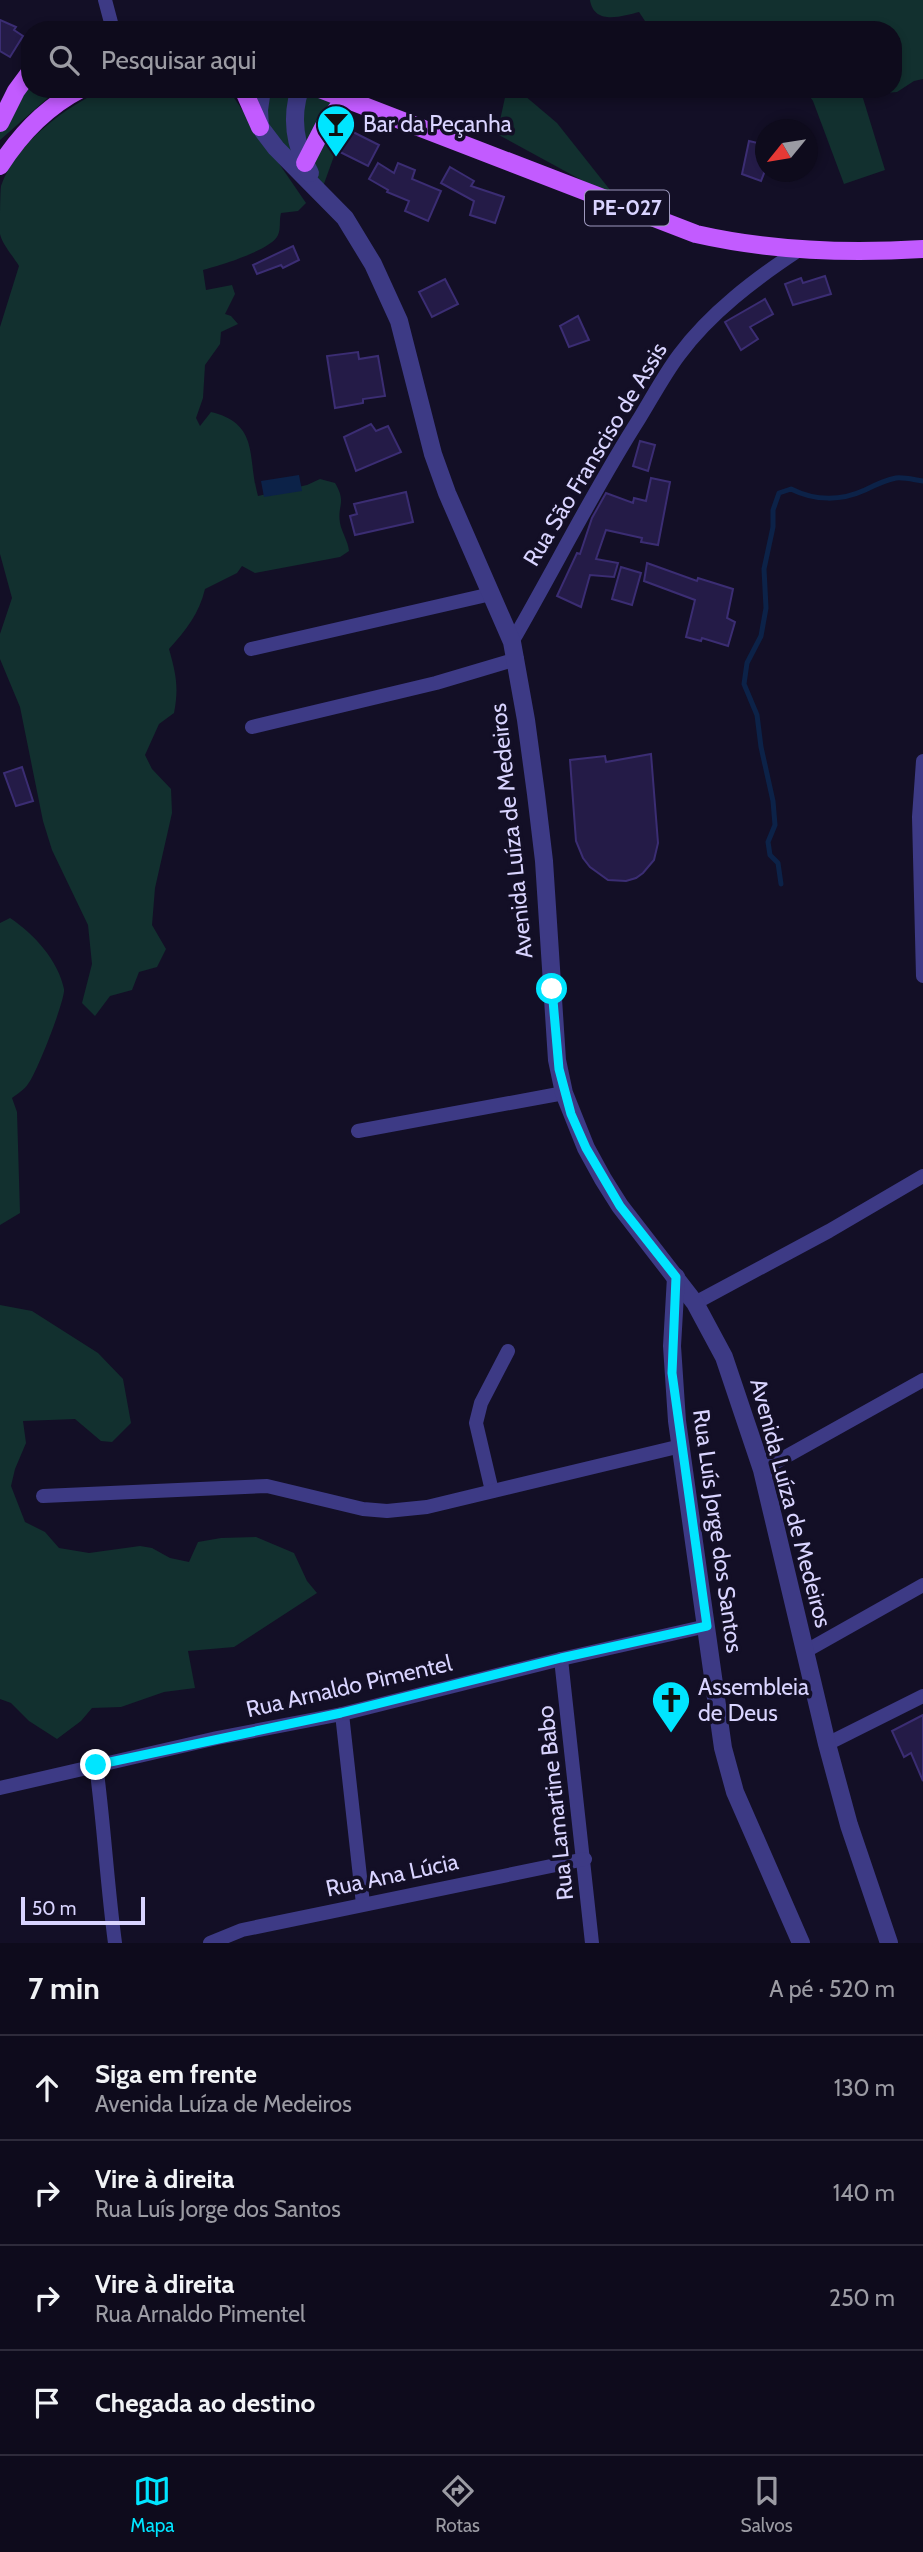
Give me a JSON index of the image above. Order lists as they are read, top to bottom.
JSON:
{
  "streets": {
    "main road": ["PE-027"],
    "street": [
      "Rua São Fransciso de Assis",
      "Avenida Luíza de Medeiros",
      "Rua Luís Jorge dos Santos",
      "Rua Arnaldo Pimentel",
      "Rua Lamartine Babo",
      "Rua Ana Lúcia"
    ]
  },
  "crossings": [
    ["PE-027", "Rua São Fransciso de Assis"],
    ["Rua São Fransciso de Assis", "Avenida Luíza de Medeiros"],
    ["Avenida Luíza de Medeiros", "Rua Luís Jorge dos Santos"],
    ["Rua Luís Jorge dos Santos", "Rua Arnaldo Pimentel"],
    ["Rua Arnaldo Pimentel", "Rua Lamartine Babo"],
    ["Rua Lamartine Babo", "Rua Ana Lúcia"]
  ],
  "places": {
    "bar": ["Bar da Peçanha"],
    "church": ["Assembleia de Deus"]
  },
  "scale_bar": "50 m",
  "north": "bottom left",
  "page": {
    "search": "Pesquisar aqui",
    "scale": "50 m",
    "heading": ["7 min", "A pé · 520 m"],
    "list": [
      ["Siga em frente", "Avenida Luíza de Medeiros", "130 m"],
      ["Vire à direita", "Rua Luís Jorge dos Santos", "140 m"],
      ["Vire à direita", "Rua Arnaldo Pimentel", "250 m"],
      "Chegada ao destino"
    ],
    "nav": ["Mapa", "Rotas", "Salvos"]
  }
}
